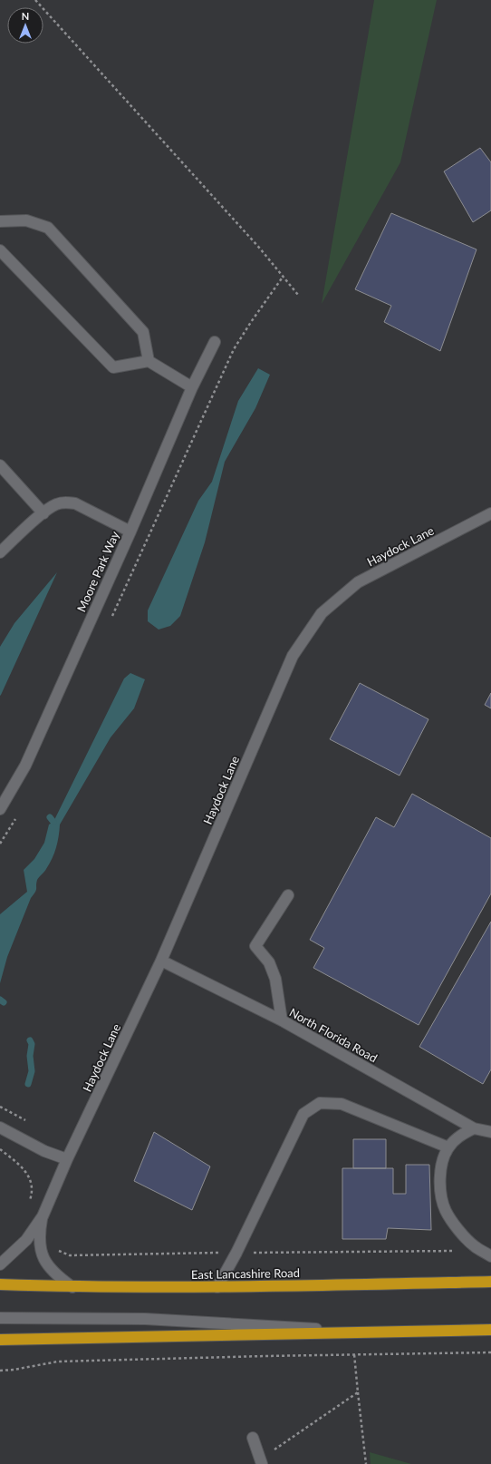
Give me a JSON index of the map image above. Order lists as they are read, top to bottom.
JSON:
{
  "streets": {
    "highway": ["East Lancashire Road"],
    "street": ["Haydock Lane", "Moore Park Way", "North Florida Road"]
  },
  "crossings": [
    ["Haydock Lane", "North Florida Road"],
    ["Haydock Lane", "East Lancashire Road"]
  ],
  "north": "top"
}
